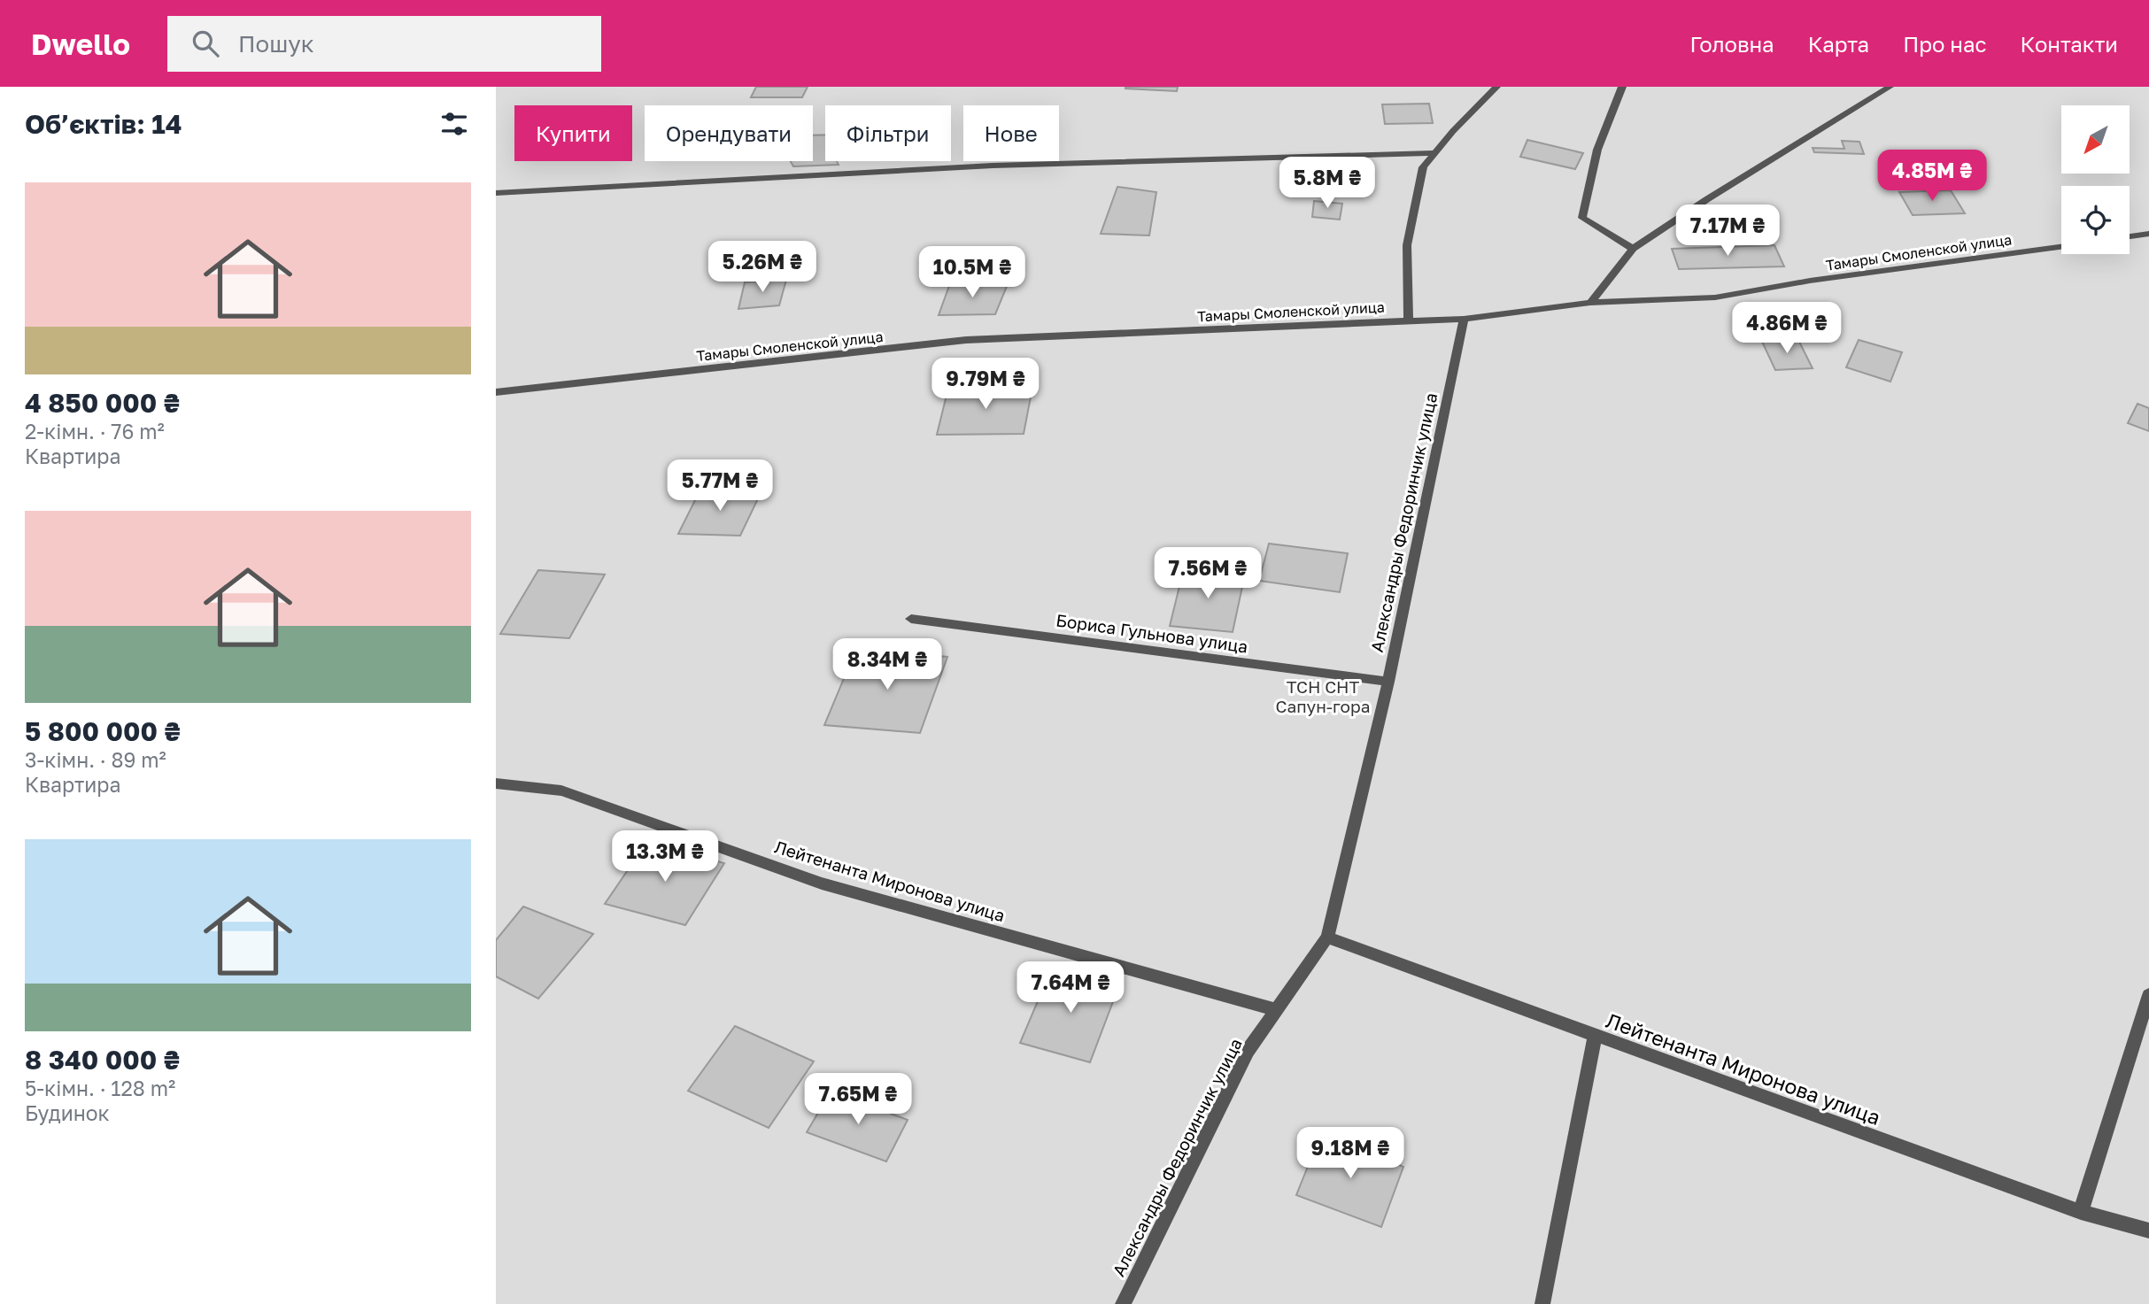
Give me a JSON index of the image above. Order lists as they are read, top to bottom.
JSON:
{
  "streets": {
    "lane": [
      "Тамары Смоленской улица",
      "Александры Федоринчик улица",
      "Бориса Гульнова улица",
      "Лейтенанта Миронова улица"
    ]
  },
  "crossings": [
    ["Тамары Смоленской улица", "Александры Федоринчик улица"],
    ["Александры Федоринчик улица", "Бориса Гульнова улица"],
    ["Александры Федоринчик улица", "Лейтенанта Миронова улица"]
  ],
  "parks": ["ТСН СНТ Сапун-гора"],
  "north": "bottom left",
  "page": {
    "header": "Dwello",
    "search": "Пошук",
    "nav": [
      "Головна",
      "Карта",
      "Про нас",
      "Контакти"
    ],
    "heading": "Об’єктів: 14",
    "chip": [
      "Купити",
      "Орендувати",
      "Фільтри",
      "Нове"
    ],
    "price": [
      "4.85M ₴",
      "5.8M ₴",
      "7.17M ₴",
      "5.26M ₴",
      "10.5M ₴",
      "4.86M ₴",
      "9.79M ₴",
      "5.77M ₴",
      "7.56M ₴",
      "8.34M ₴",
      "13.3M ₴",
      "7.64M ₴",
      "7.65M ₴",
      "9.18M ₴"
    ],
    "list": [
      {
        "name": "4 850 000 ₴",
        "note": "2-кімн. · 76 m² · Квартира"
      },
      {
        "name": "5 800 000 ₴",
        "note": "3-кімн. · 89 m² · Квартира"
      },
      {
        "name": "8 340 000 ₴",
        "note": "5-кімн. · 128 m² · Будинок"
      }
    ]
  }
}
